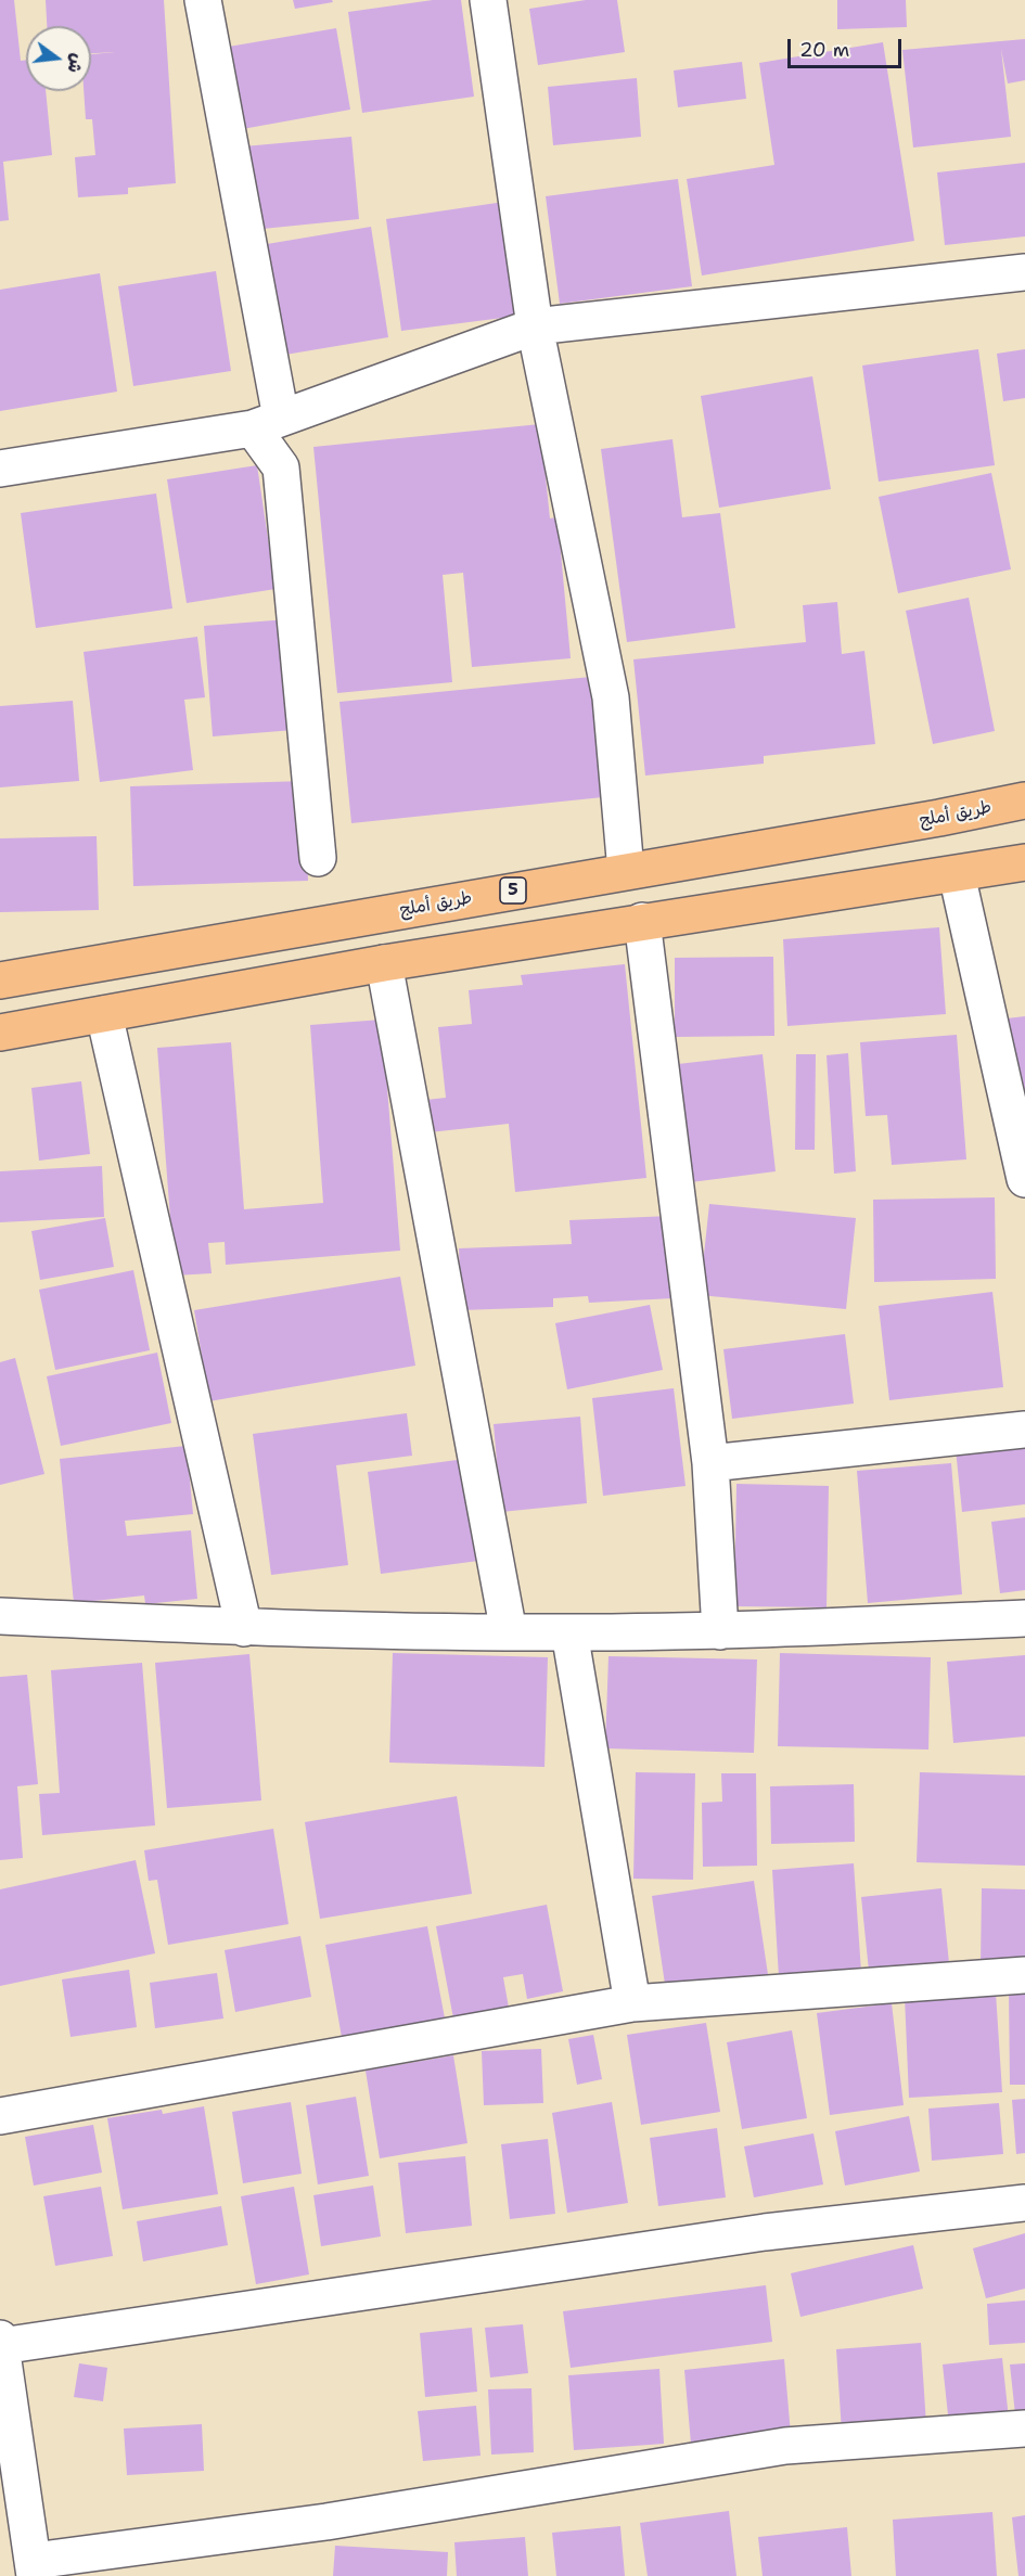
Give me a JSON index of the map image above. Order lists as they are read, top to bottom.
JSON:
{
  "streets": {
    "highway": ["طريق أملج", "5"]
  },
  "scale_bar": "20 m",
  "north": "right"
}
